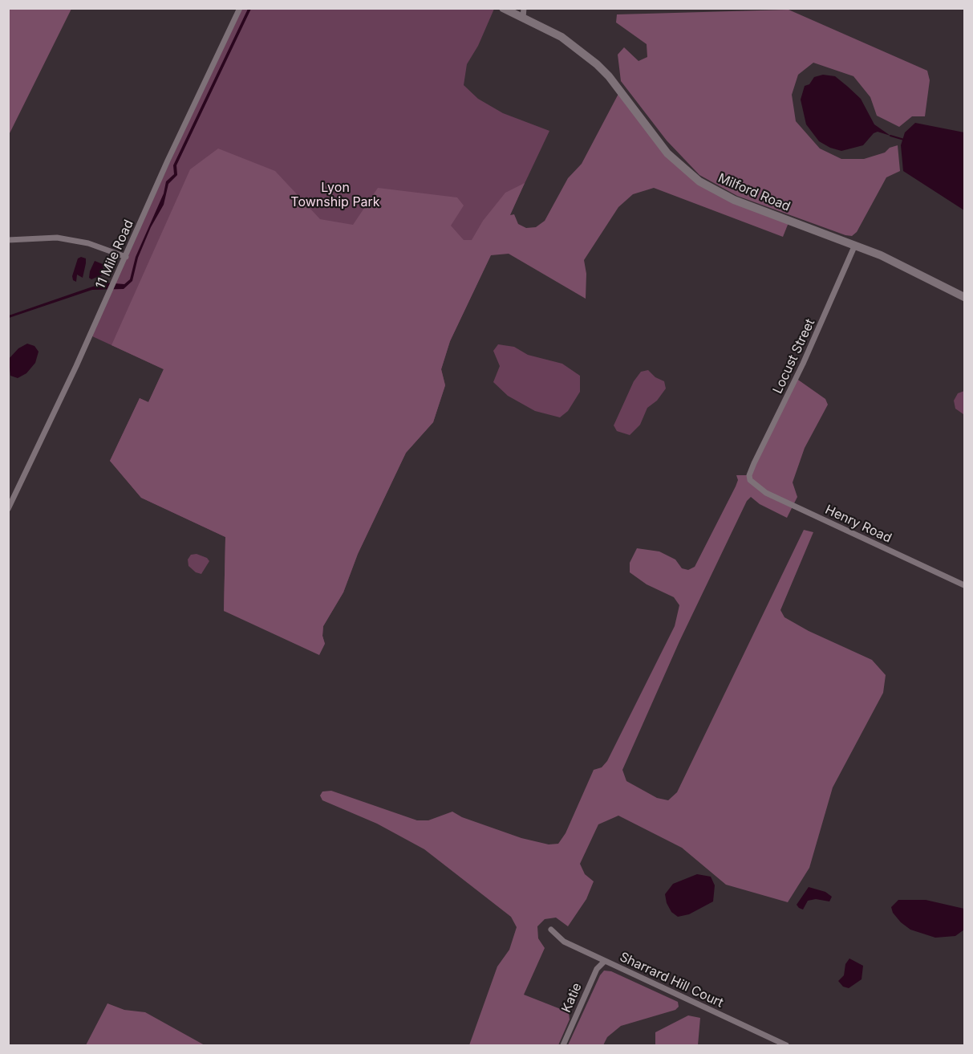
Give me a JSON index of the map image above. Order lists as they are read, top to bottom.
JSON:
{
  "streets": {
    "street": [
      "Milford Road",
      "11 Mile Road",
      "Locust Street",
      "Henry Road",
      "Sharrard Hill Court",
      "Katie"
    ]
  },
  "crossings": [
    ["Milford Road", "Locust Street"],
    ["Locust Street", "Henry Road"],
    ["Sharrard Hill Court", "Katie"]
  ],
  "parks": ["Lyon Township Park"]
}
